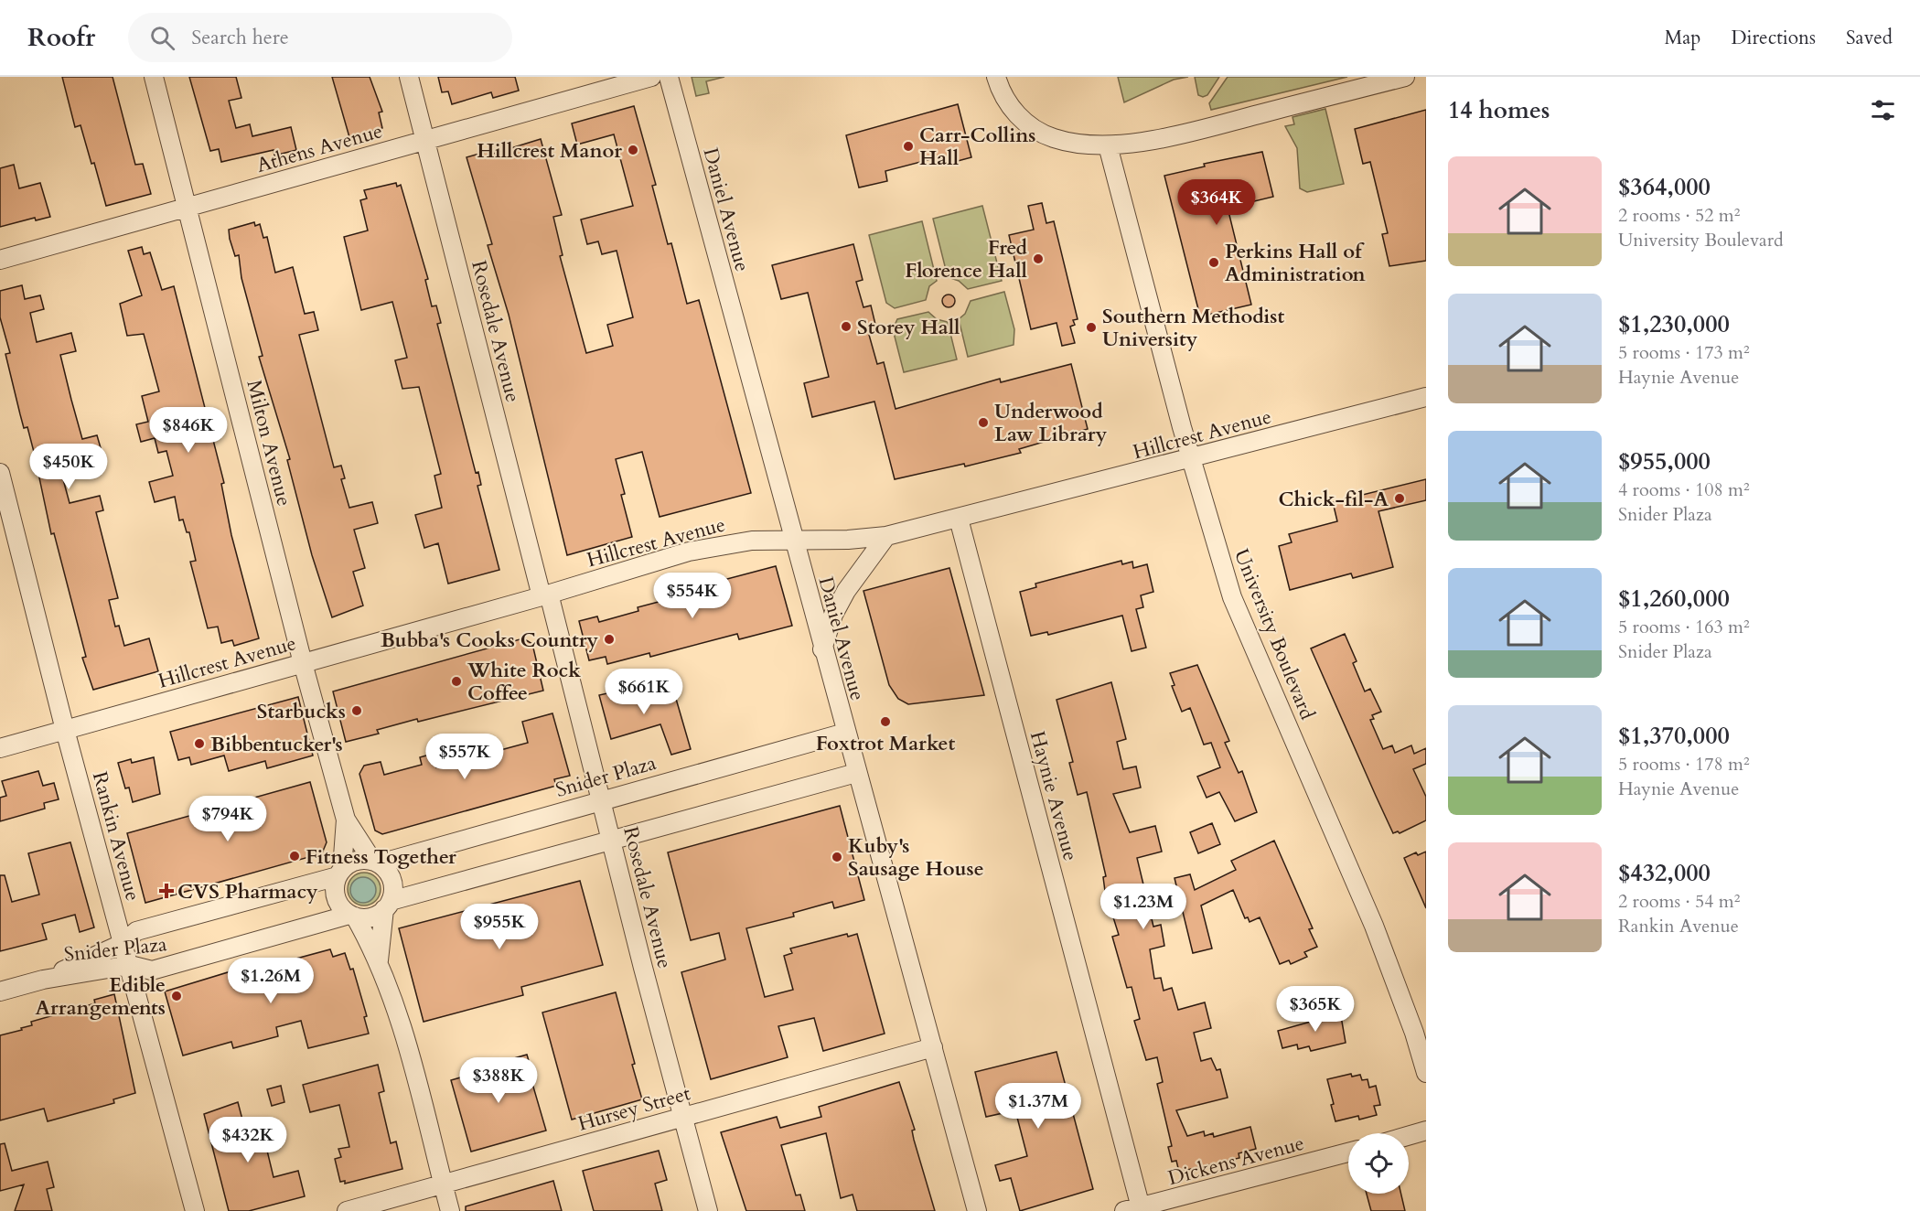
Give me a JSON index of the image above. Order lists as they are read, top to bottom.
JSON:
{
  "streets": {
    "street": [
      "Athens Avenue",
      "Daniel Avenue",
      "Rosedale Avenue",
      "Hillcrest Avenue",
      "Milton Avenue",
      "University Boulevard",
      "Snider Plaza",
      "Haynie Avenue",
      "Rankin Avenue",
      "Hursey Street",
      "Dickens Avenue"
    ]
  },
  "crossings": [
    ["Athens Avenue", "Rosedale Avenue"],
    ["Athens Avenue", "Milton Avenue"],
    ["Daniel Avenue", "Hillcrest Avenue"],
    ["Daniel Avenue", "Snider Plaza"],
    ["Daniel Avenue", "Hursey Street"],
    ["Rosedale Avenue", "Hillcrest Avenue"],
    ["Rosedale Avenue", "Snider Plaza"],
    ["Rosedale Avenue", "Hursey Street"],
    ["Hillcrest Avenue", "Milton Avenue"],
    ["Hillcrest Avenue", "University Boulevard"],
    ["Hillcrest Avenue", "Haynie Avenue"],
    ["Hillcrest Avenue", "Rankin Avenue"],
    ["Milton Avenue", "Snider Plaza"],
    ["Snider Plaza", "Rankin Avenue"],
    ["Haynie Avenue", "Dickens Avenue"]
  ],
  "places": {
    "other": [
      "Carr-Collins Hall",
      "Hillcrest Manor",
      "Fred Florence Hall",
      "Perkins Hall of Administration",
      "Storey Hall",
      "Southern Methodist University",
      "Underwood Law Library",
      "Chick-fil-A",
      "Bubba's Cooks Country",
      "White Rock Coffee",
      "Starbucks",
      "Foxtrot Market",
      "Bibbentucker's",
      "Fitness Together",
      "Kuby's Sausage House",
      "Edible Arrangements"
    ],
    "health": ["CVS Pharmacy"]
  },
  "page": {
    "header": "Roofr",
    "search": "Search here",
    "nav": ["Map", "Directions", "Saved"],
    "heading": "14 homes",
    "list": [
      {
        "name": "$364,000",
        "note": "2 rooms · 52 m² · University Boulevard"
      },
      {
        "name": "$1,230,000",
        "note": "5 rooms · 173 m² · Haynie Avenue"
      },
      {
        "name": "$955,000",
        "note": "4 rooms · 108 m² · Snider Plaza"
      },
      {
        "name": "$1,260,000",
        "note": "5 rooms · 163 m² · Snider Plaza"
      },
      {
        "name": "$1,370,000",
        "note": "5 rooms · 178 m² · Haynie Avenue"
      },
      {
        "name": "$432,000",
        "note": "2 rooms · 54 m² · Rankin Avenue"
      }
    ],
    "price": [
      "$364K",
      "$846K",
      "$450K",
      "$554K",
      "$661K",
      "$557K",
      "$794K",
      "$1.23M",
      "$955K",
      "$1.26M",
      "$365K",
      "$388K",
      "$1.37M",
      "$432K"
    ]
  }
}
